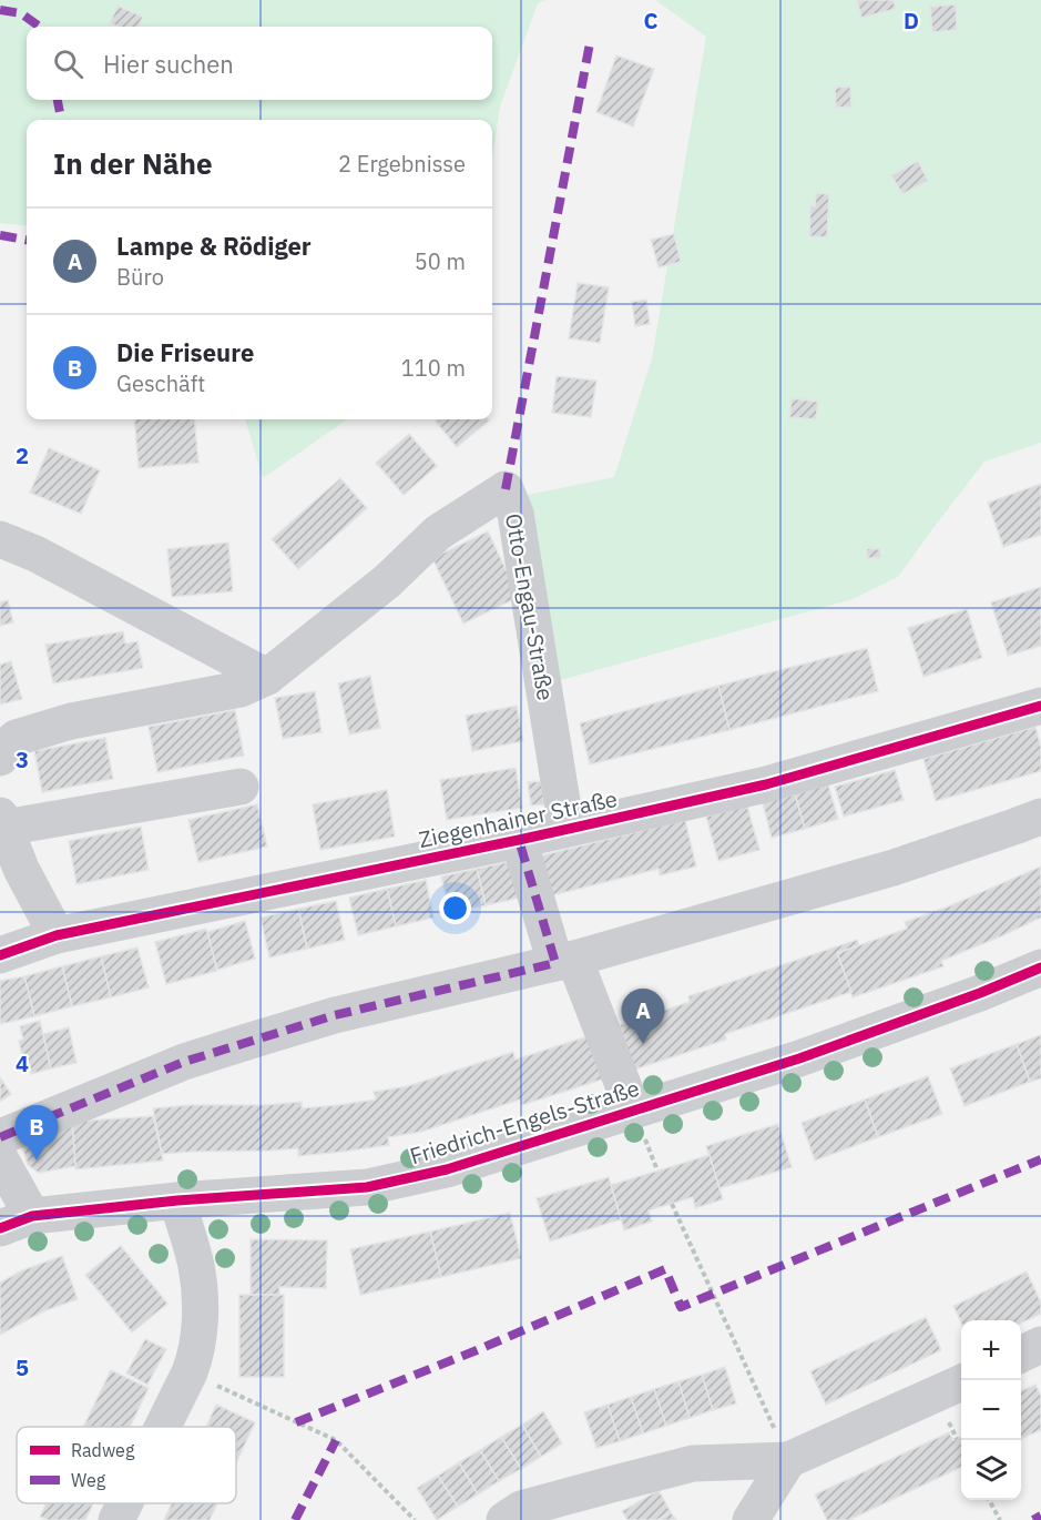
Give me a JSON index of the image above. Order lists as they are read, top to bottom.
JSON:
{
  "streets": {
    "street": ["Otto-Engau-Straße", "Ziegenhainer Straße", "Friedrich-Engels-Straße"]
  },
  "crossings": [
    ["Otto-Engau-Straße", "Ziegenhainer Straße"]
  ],
  "legend": ["Radweg", "Weg"],
  "page": {
    "search": "Hier suchen",
    "heading": ["In der Nähe", "2 Ergebnisse"],
    "list": [
      {
        "mark": "A",
        "name": "Lampe & Rödiger",
        "note": "Büro",
        "value": "50 m"
      },
      {
        "mark": "B",
        "name": "Die Friseure",
        "note": "Geschäft",
        "value": "110 m"
      }
    ],
    "pins": ["A", "B"],
    "map_buttons": ["+", "−"]
  },
  "grid": {
    "columns": ["C", "D"],
    "rows": [
      "2",
      "3",
      "4",
      "5"
    ]
  }
}
